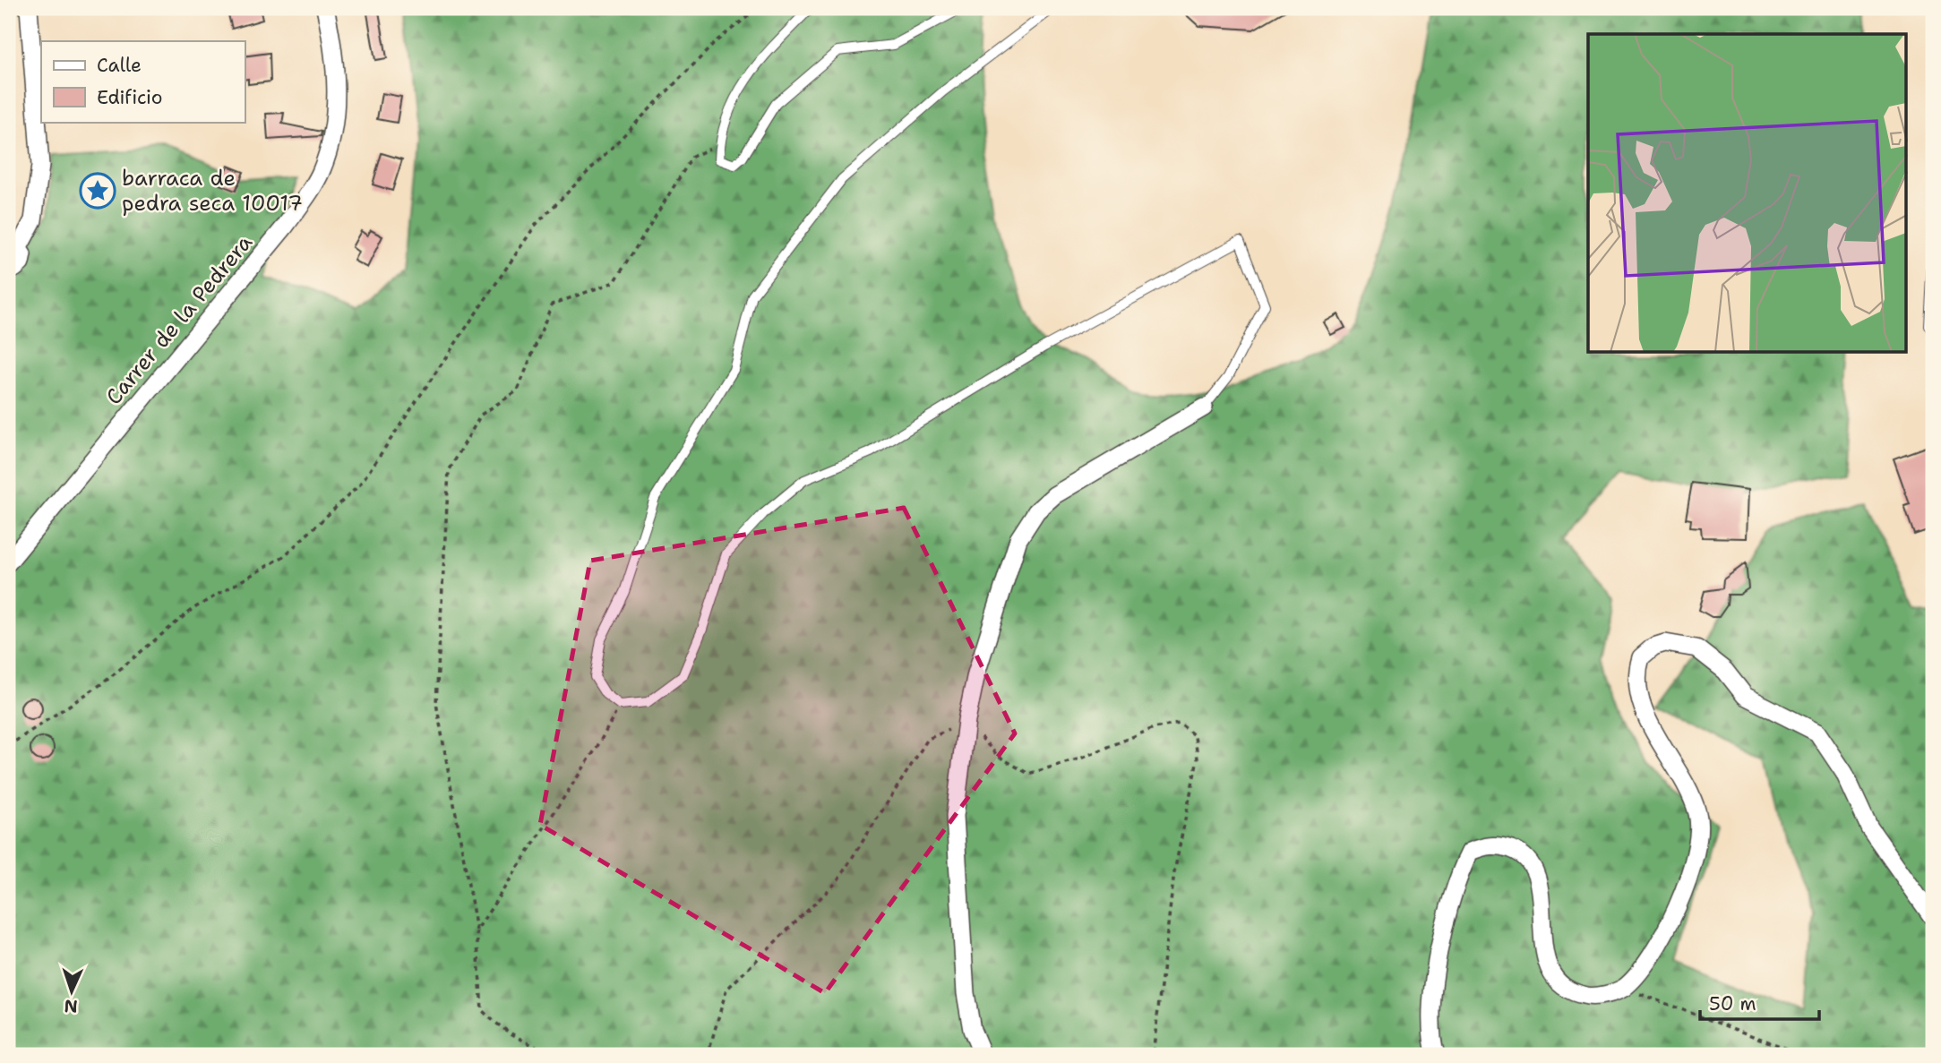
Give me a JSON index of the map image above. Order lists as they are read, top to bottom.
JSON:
{
  "streets": {
    "street": ["Carrer de la Pedrera"]
  },
  "places": {
    "place": ["barraca de pedra seca 10017"]
  },
  "legend": ["Calle", "Edificio"],
  "scale_bar": "50 m",
  "north": "bottom"
}
